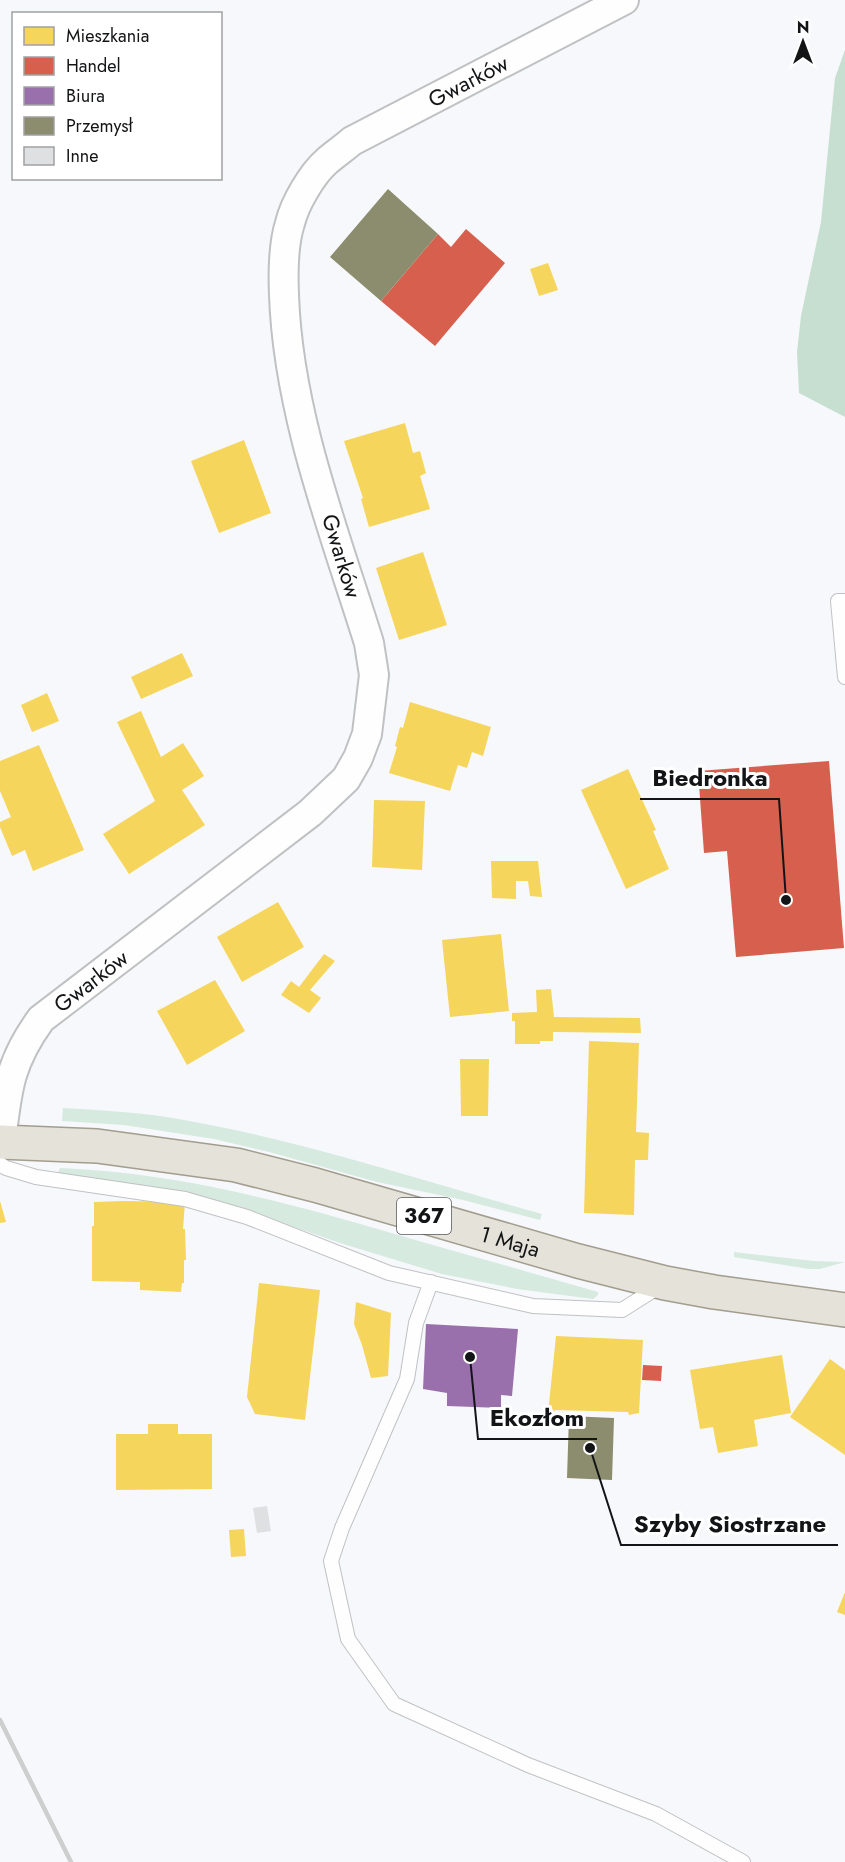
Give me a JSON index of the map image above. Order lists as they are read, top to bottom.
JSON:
{
  "streets": {
    "main road": ["367", "1 Maja"],
    "street": ["Gwarków"]
  },
  "crossings": [
    ["Gwarków", "1 Maja"]
  ],
  "places": ["Biedronka", "Ekozłom", "Szyby Siostrzane"],
  "legend": [
    "Mieszkania",
    "Handel",
    "Biura",
    "Przemysł",
    "Inne"
  ],
  "north": "top"
}
